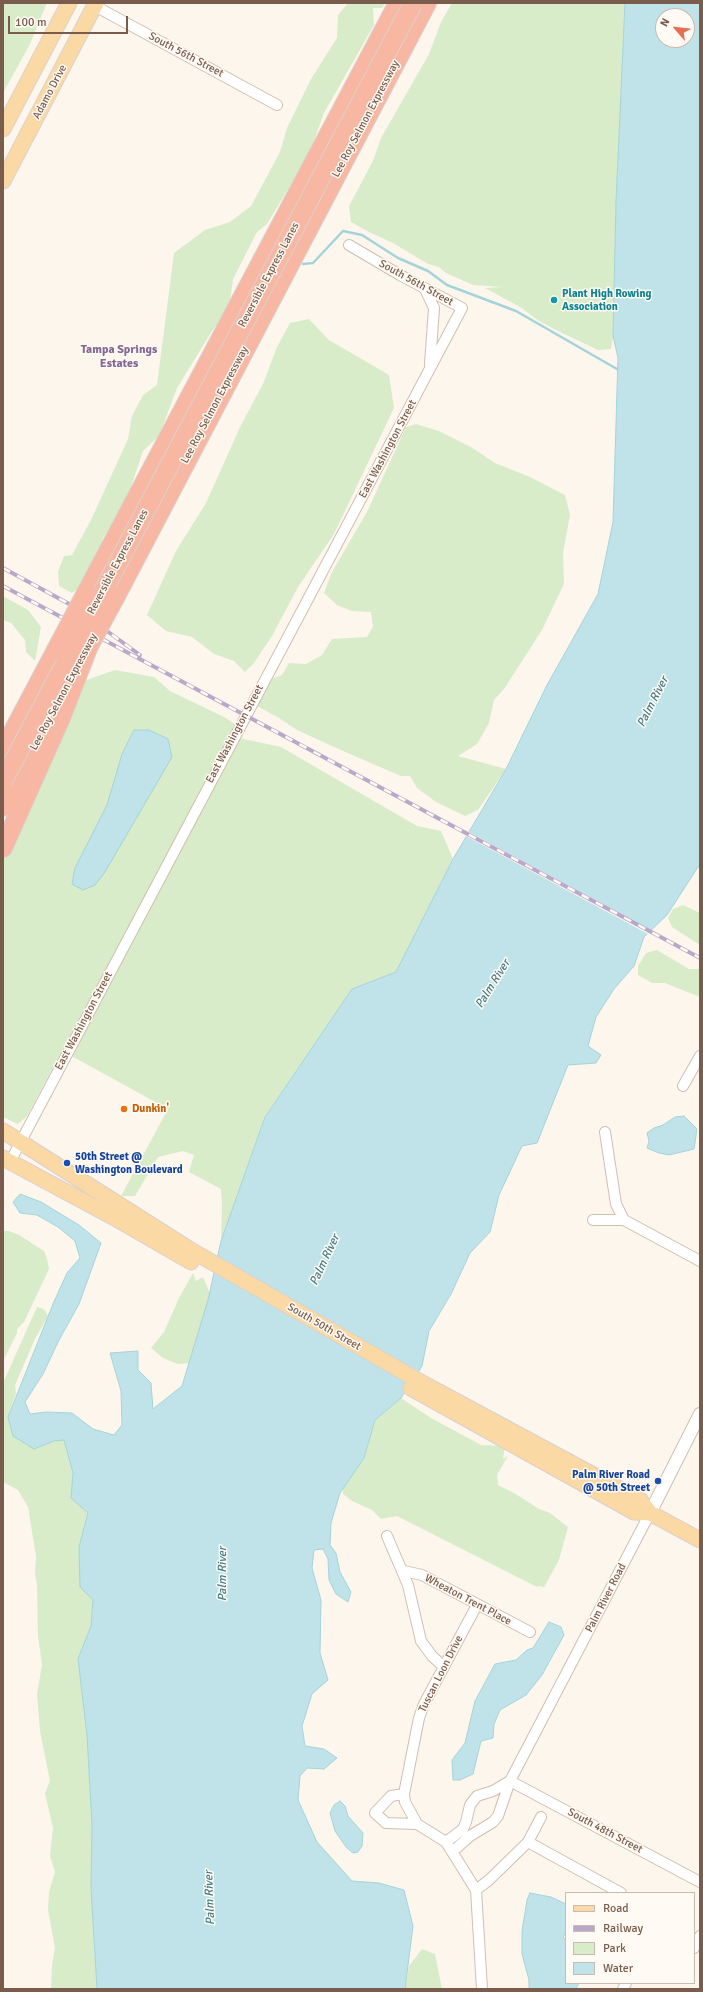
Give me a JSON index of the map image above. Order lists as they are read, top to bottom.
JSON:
{
  "streets": {
    "highway": ["Lee Roy Selmon Expressway", "Reversible Express Lanes"],
    "main road": ["Adamo Drive", "South 50th Street"],
    "street": [
      "South 56th Street",
      "East Washington Street",
      "Palm River Road",
      "Wheaton Trent Place",
      "Tuscan Loon Drive",
      "South 48th Street"
    ]
  },
  "crossings": [
    ["South 56th Street", "Adamo Drive"],
    ["South 56th Street", "East Washington Street"],
    ["East Washington Street", "South 50th Street"],
    ["South 50th Street", "Palm River Road"],
    ["Palm River Road", "South 48th Street"],
    ["Wheaton Trent Place", "Tuscan Loon Drive"]
  ],
  "districts": ["Tampa Springs Estates"],
  "water": ["Palm River"],
  "places": [
    "Plant High Rowing Association",
    "Dunkin'",
    "50th Street @ Washington Boulevard",
    "Palm River Road @ 50th Street"
  ],
  "legend": [
    "Road",
    "Railway",
    "Park",
    "Water"
  ],
  "scale_bar": "100 m",
  "north": "top left"
}
